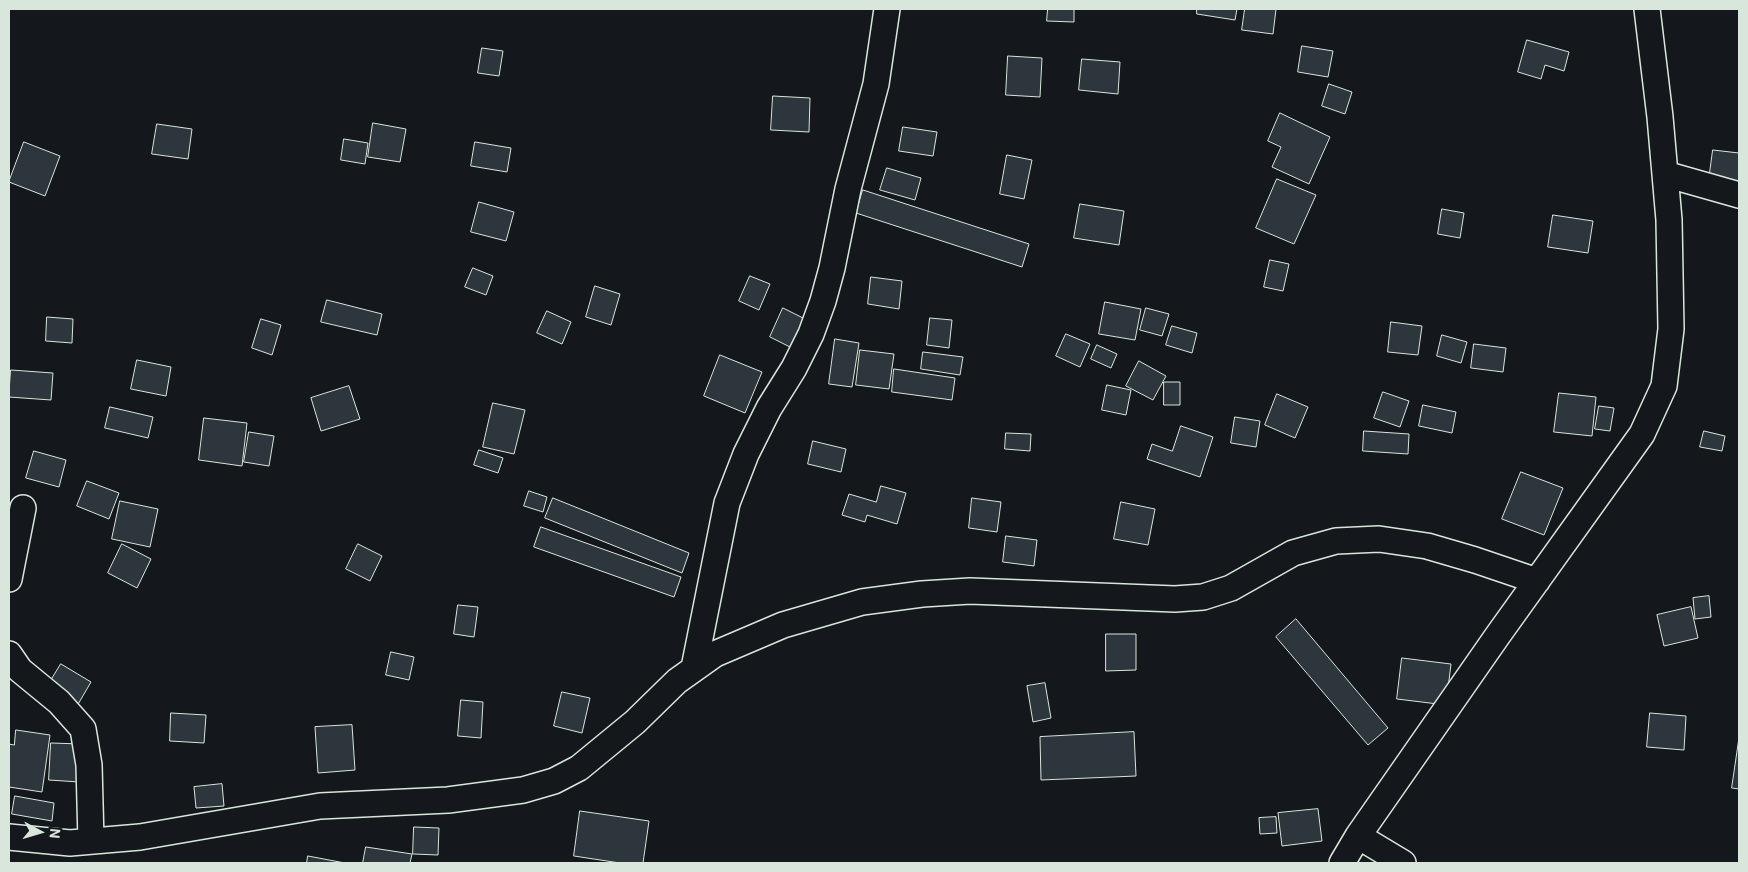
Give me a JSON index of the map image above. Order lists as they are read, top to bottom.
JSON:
{
  "north": "right"
}
